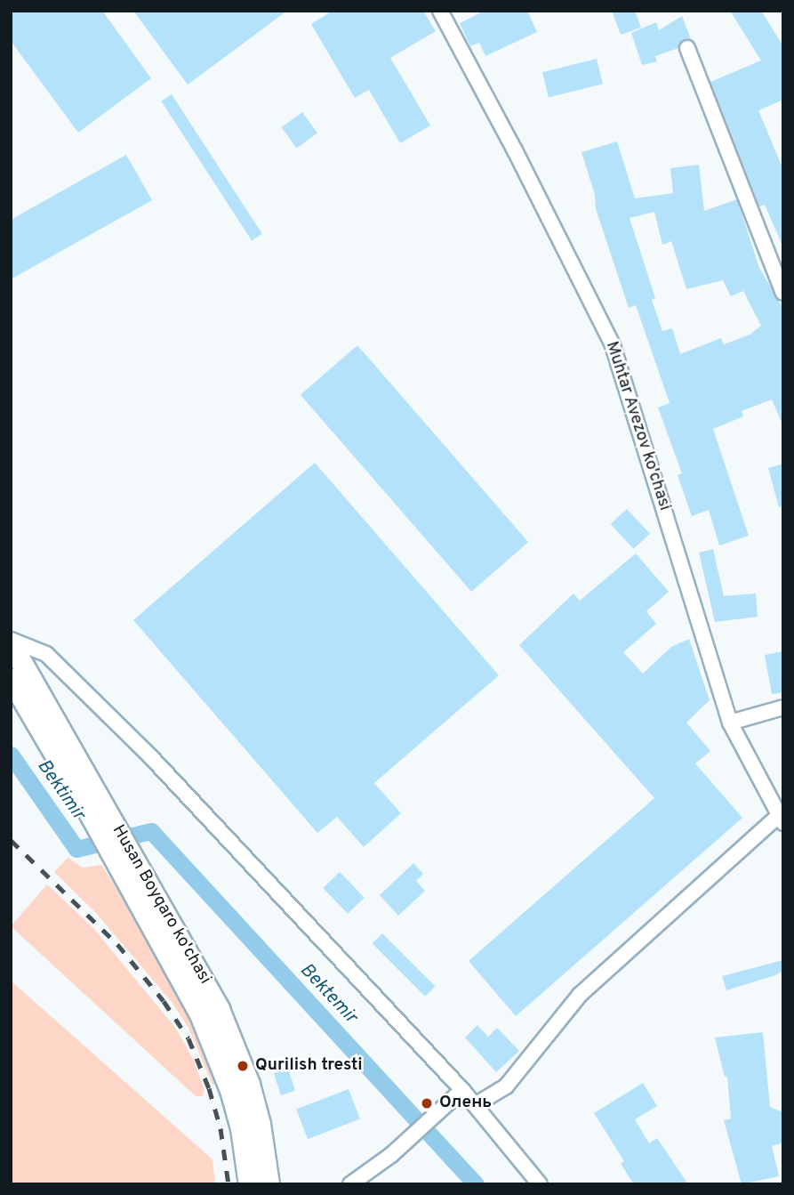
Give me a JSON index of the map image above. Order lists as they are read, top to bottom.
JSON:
{
  "streets": {
    "main road": ["Husan Boyqaro ko'chasi"],
    "street": ["Muhtar Avezov ko'chasi"]
  },
  "water": ["Bektimir", "Bektemir"],
  "places": ["Qurilish tresti", "Олень"]
}
